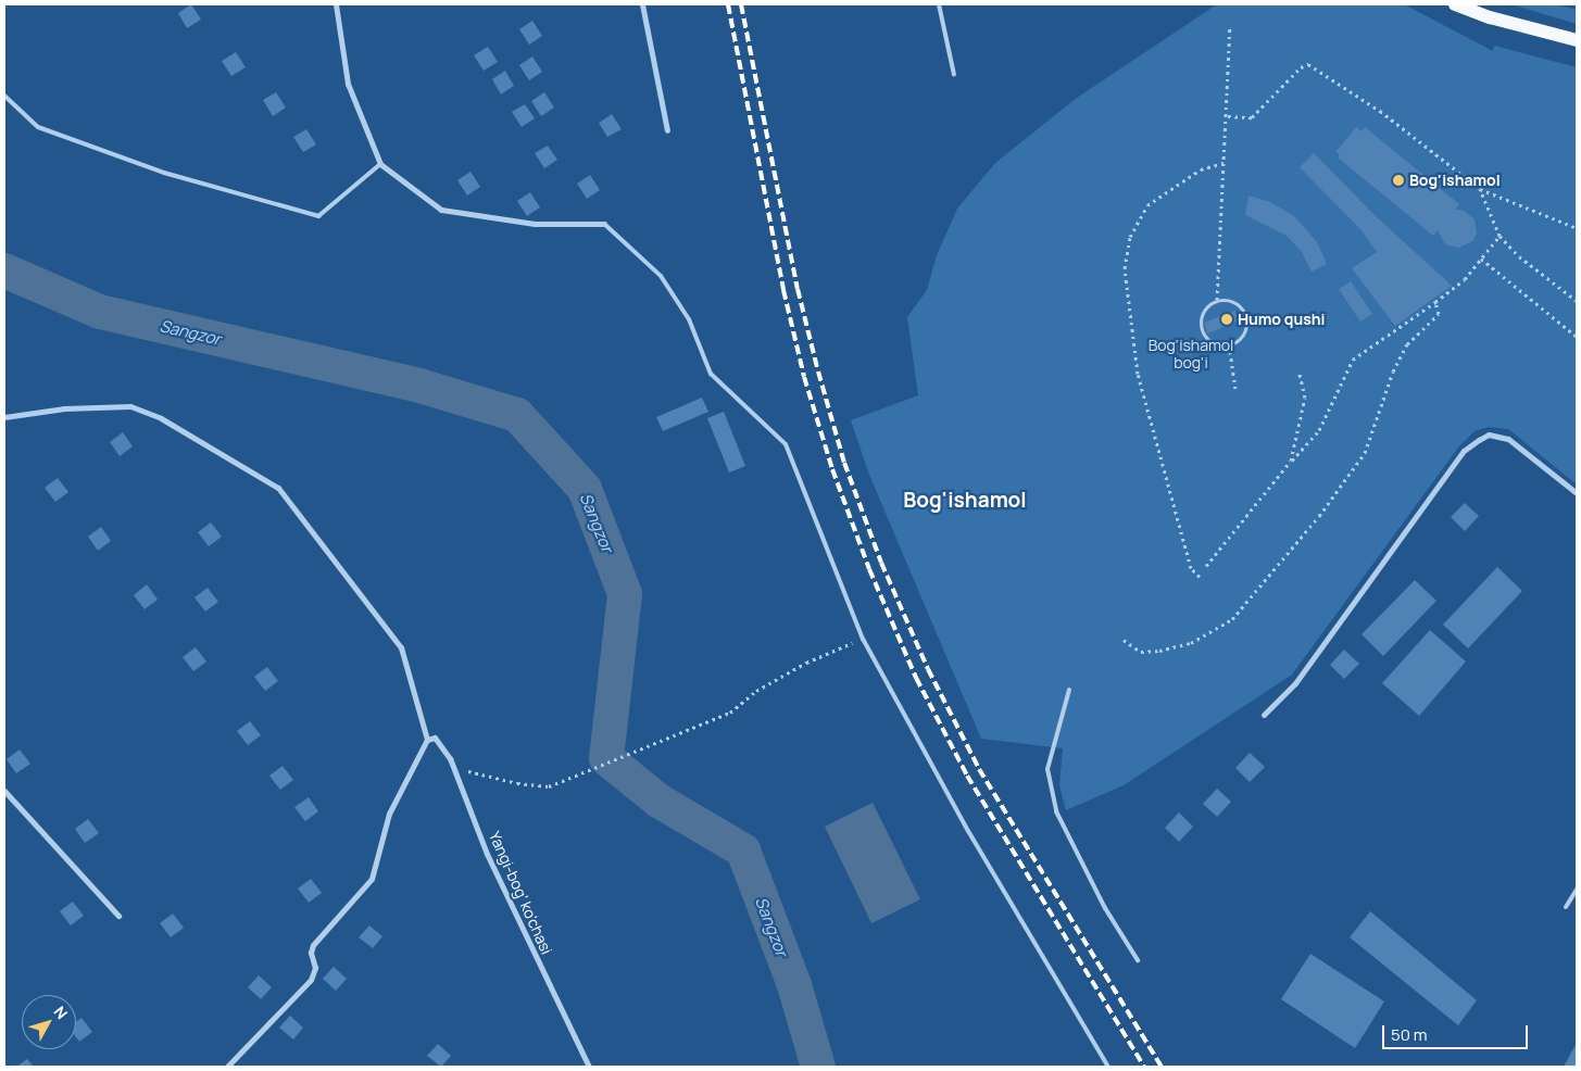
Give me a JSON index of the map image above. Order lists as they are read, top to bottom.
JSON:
{
  "streets": {
    "street": ["Yangi-bog' ko'chasi"]
  },
  "districts": ["Bog'ishamol"],
  "water": ["Sangzor"],
  "parks": ["Bog'ishamol bog'i"],
  "places": ["Bog'ishamol", "Humo qushi"],
  "scale_bar": "50 m",
  "north": "top right"
}
